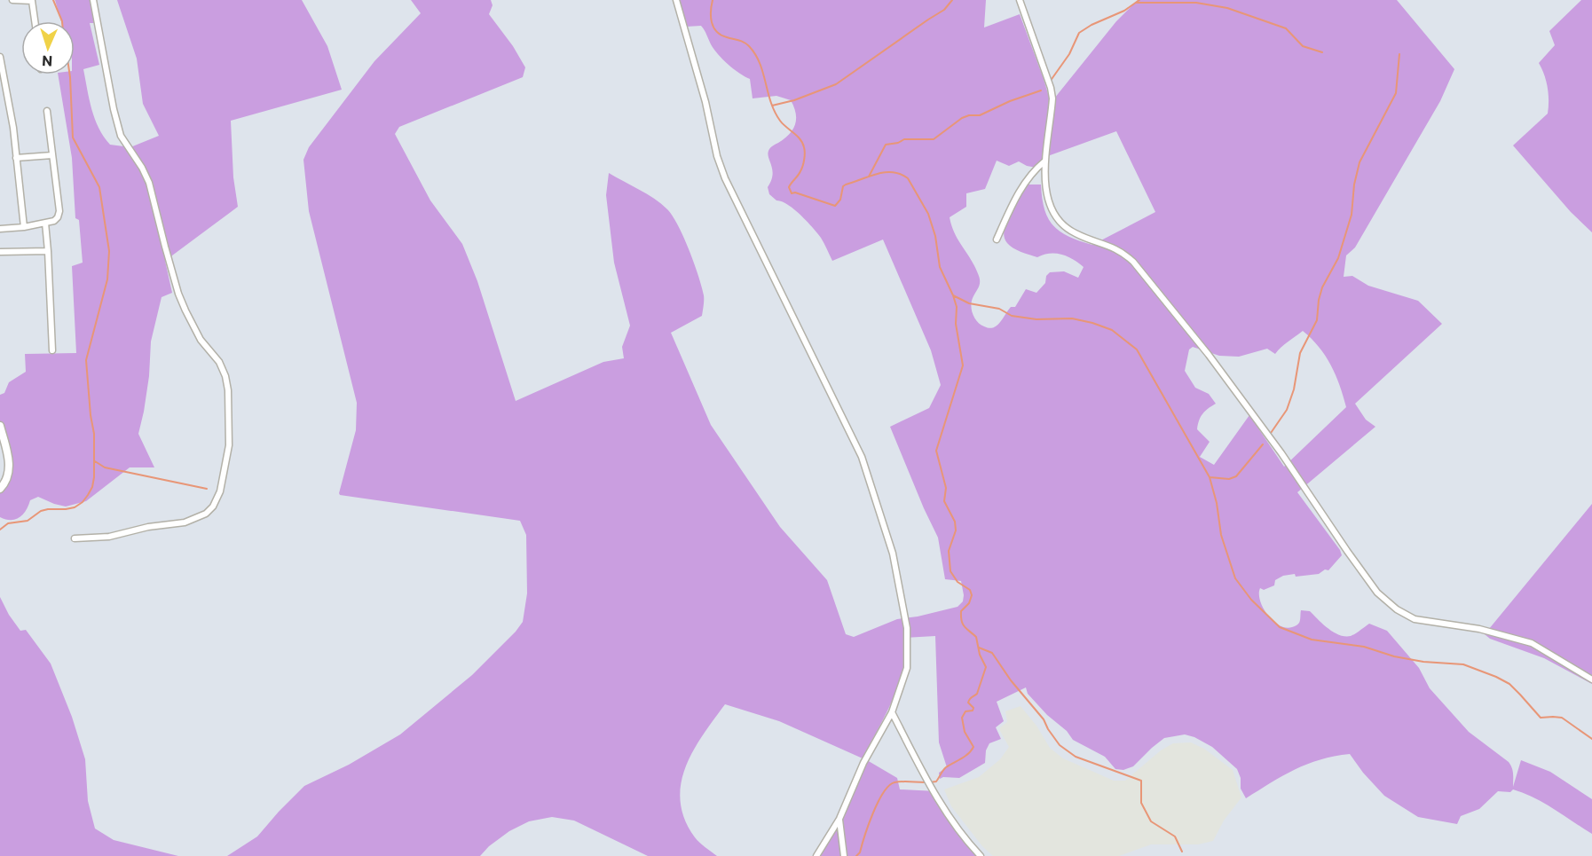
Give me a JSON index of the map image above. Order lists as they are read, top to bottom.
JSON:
{
  "north": "bottom"
}
